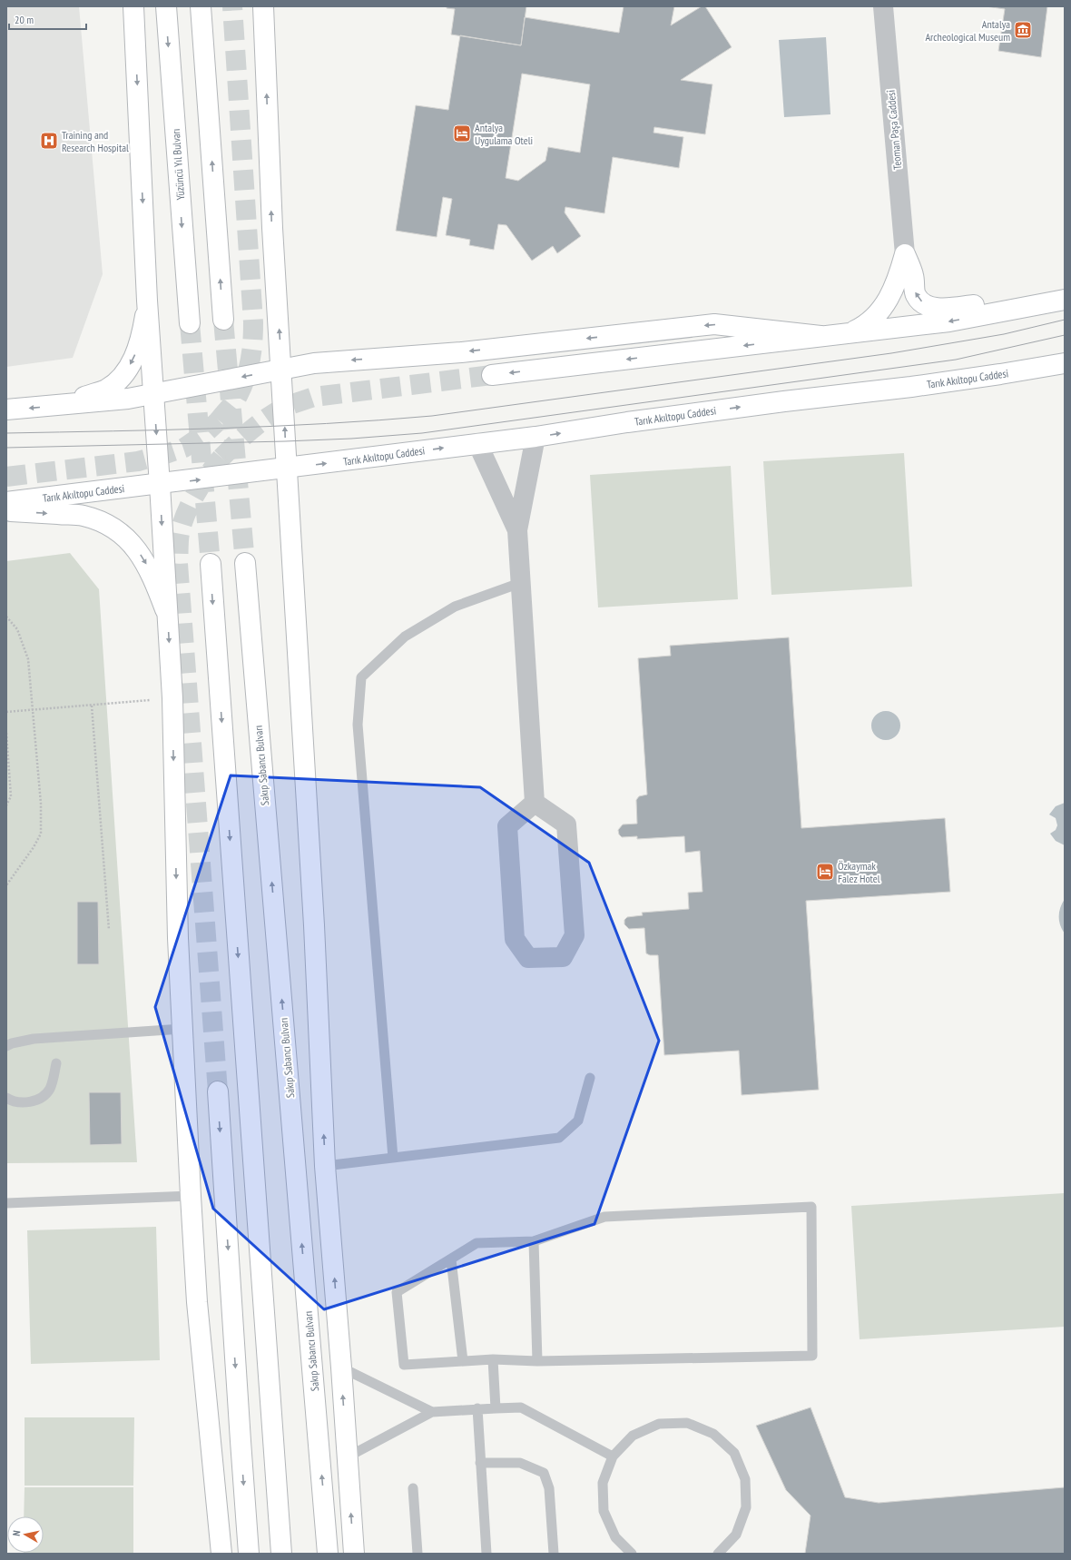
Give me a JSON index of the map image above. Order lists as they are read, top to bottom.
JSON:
{
  "streets": {
    "main road": ["Yüzüncü Yıl Bulvarı", "Tarık Akıltopu Caddesi", "Sakıp Sabancı Bulvarı"],
    "street": ["Teoman Paşa Caddesi"]
  },
  "places": {
    "museum": ["Antalya Archeological Museum"],
    "hotel": ["Antalya Uygulama Oteli", "Özkaymak Falez Hotel"],
    "hospital": ["Training and Research Hospital"]
  },
  "scale_bar": "20 m",
  "north": "left"
}
